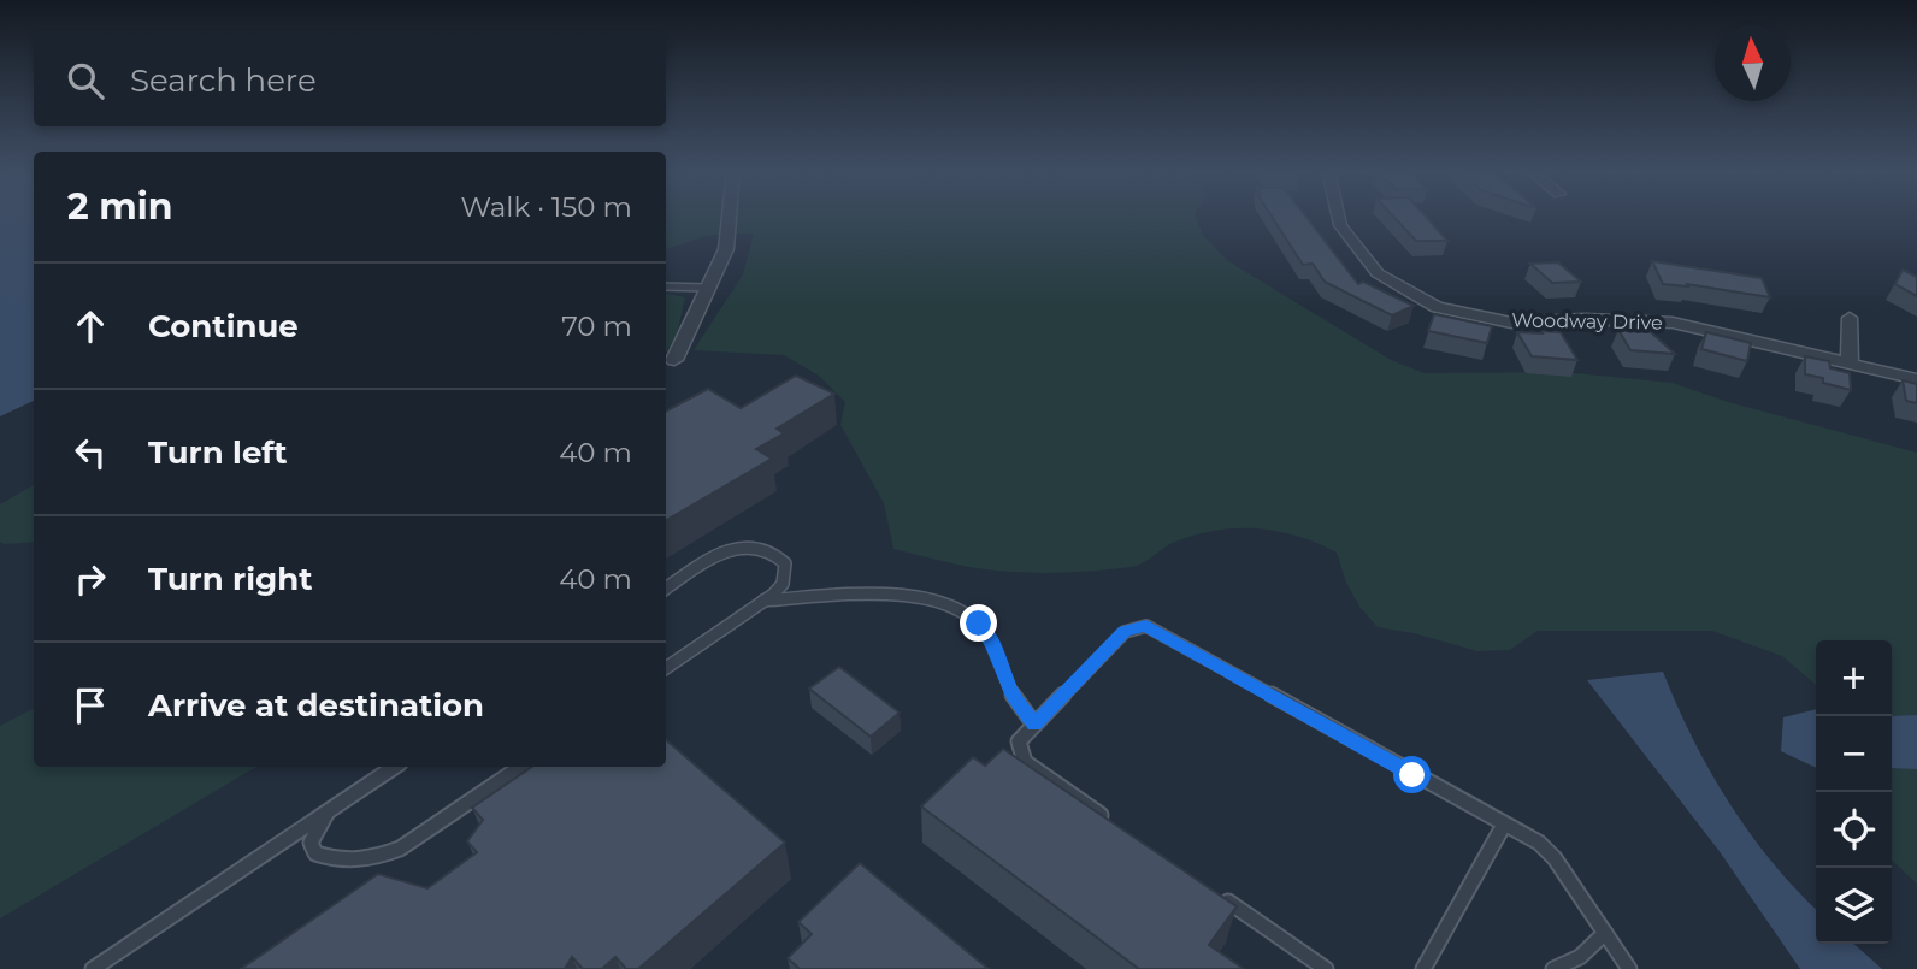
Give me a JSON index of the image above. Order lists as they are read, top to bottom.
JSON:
{
  "streets": {
    "street": ["Woodway Drive"]
  },
  "north": "top",
  "page": {
    "search": "Search here",
    "heading": ["2 min", "Walk · 150 m"],
    "list": [
      ["Continue", "70 m"],
      ["Turn left", "40 m"],
      ["Turn right", "40 m"],
      "Arrive at destination"
    ],
    "map_buttons": ["+", "−"]
  }
}
